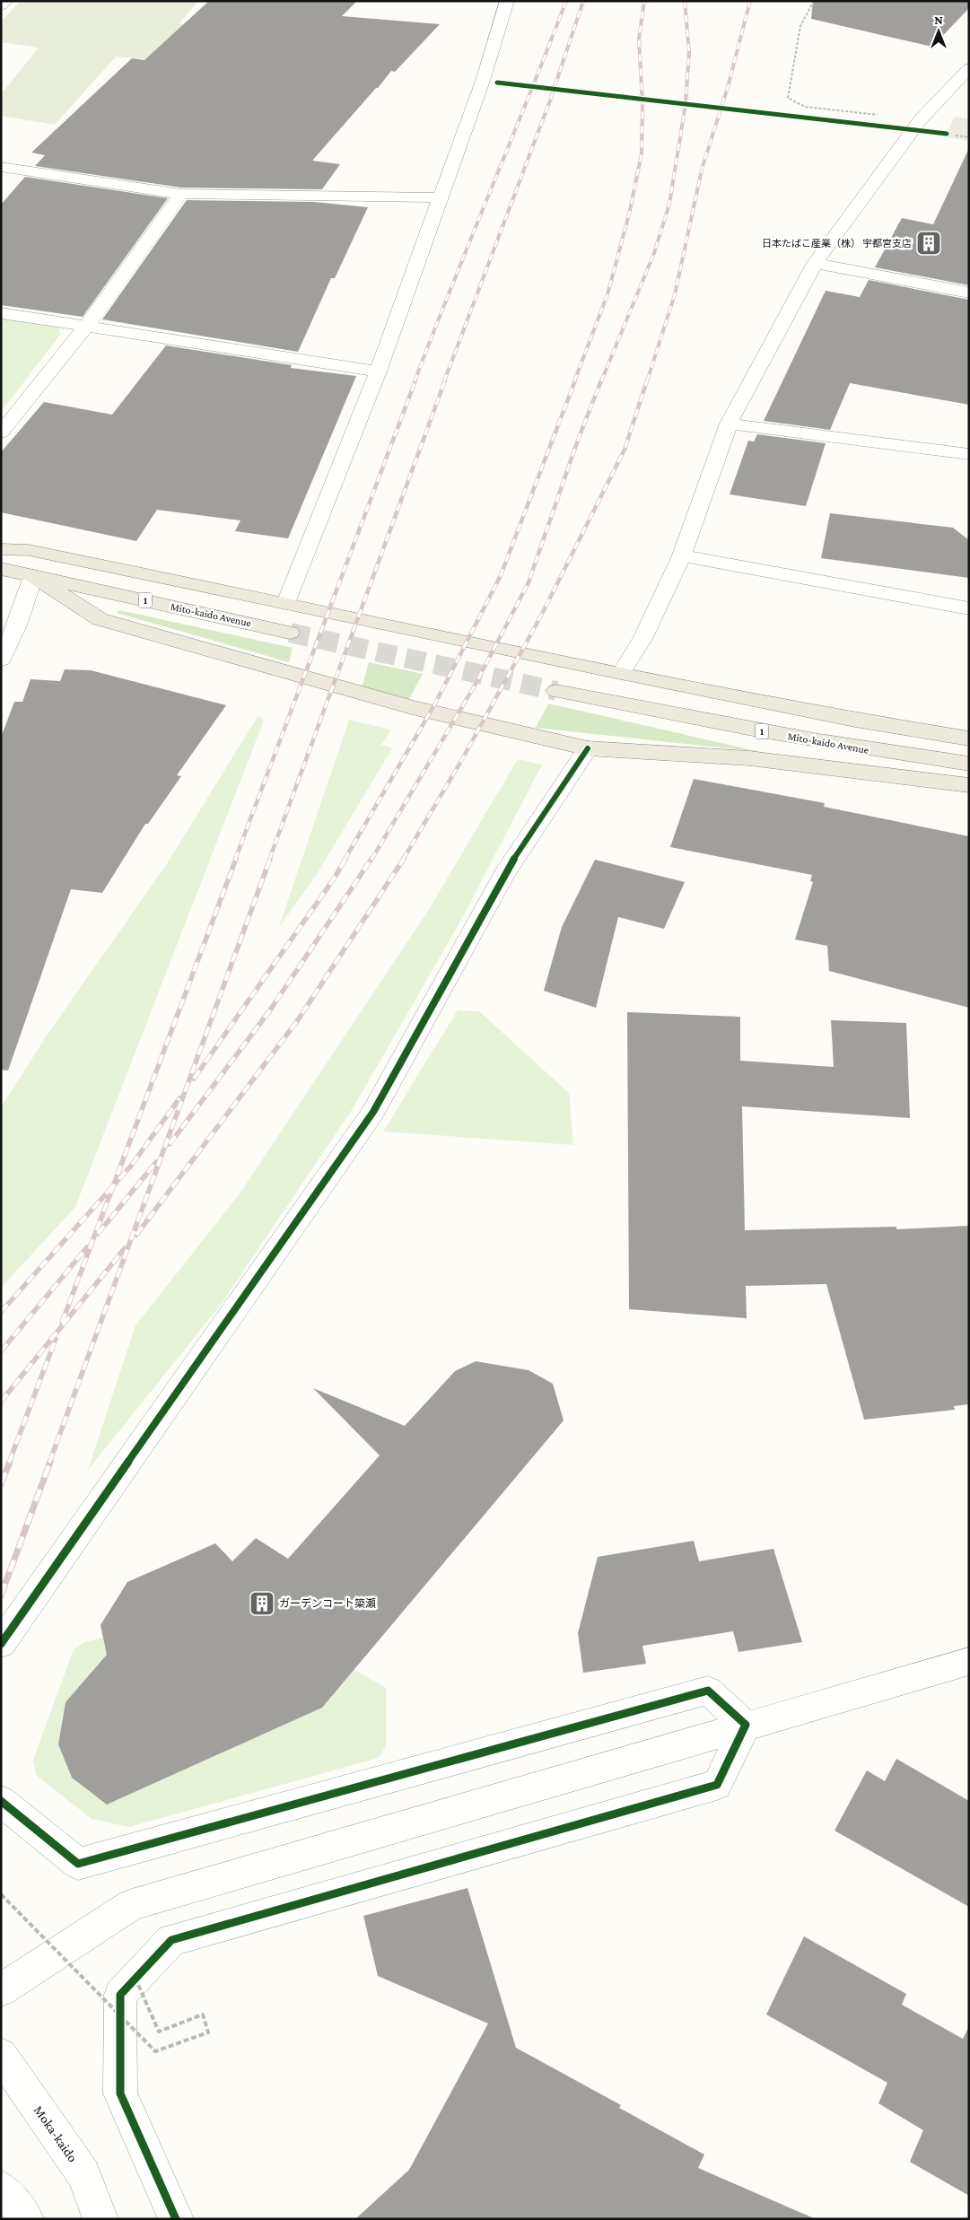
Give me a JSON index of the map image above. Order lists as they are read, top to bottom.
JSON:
{
  "streets": {
    "main road": ["1", "Mito-kaido Avenue"],
    "street": ["Moka-kaido"]
  },
  "places": {
    "building": ["日本たばこ産業（株） 宇都宮支店", "ガーデンコート簗瀬"]
  },
  "north": "top"
}
